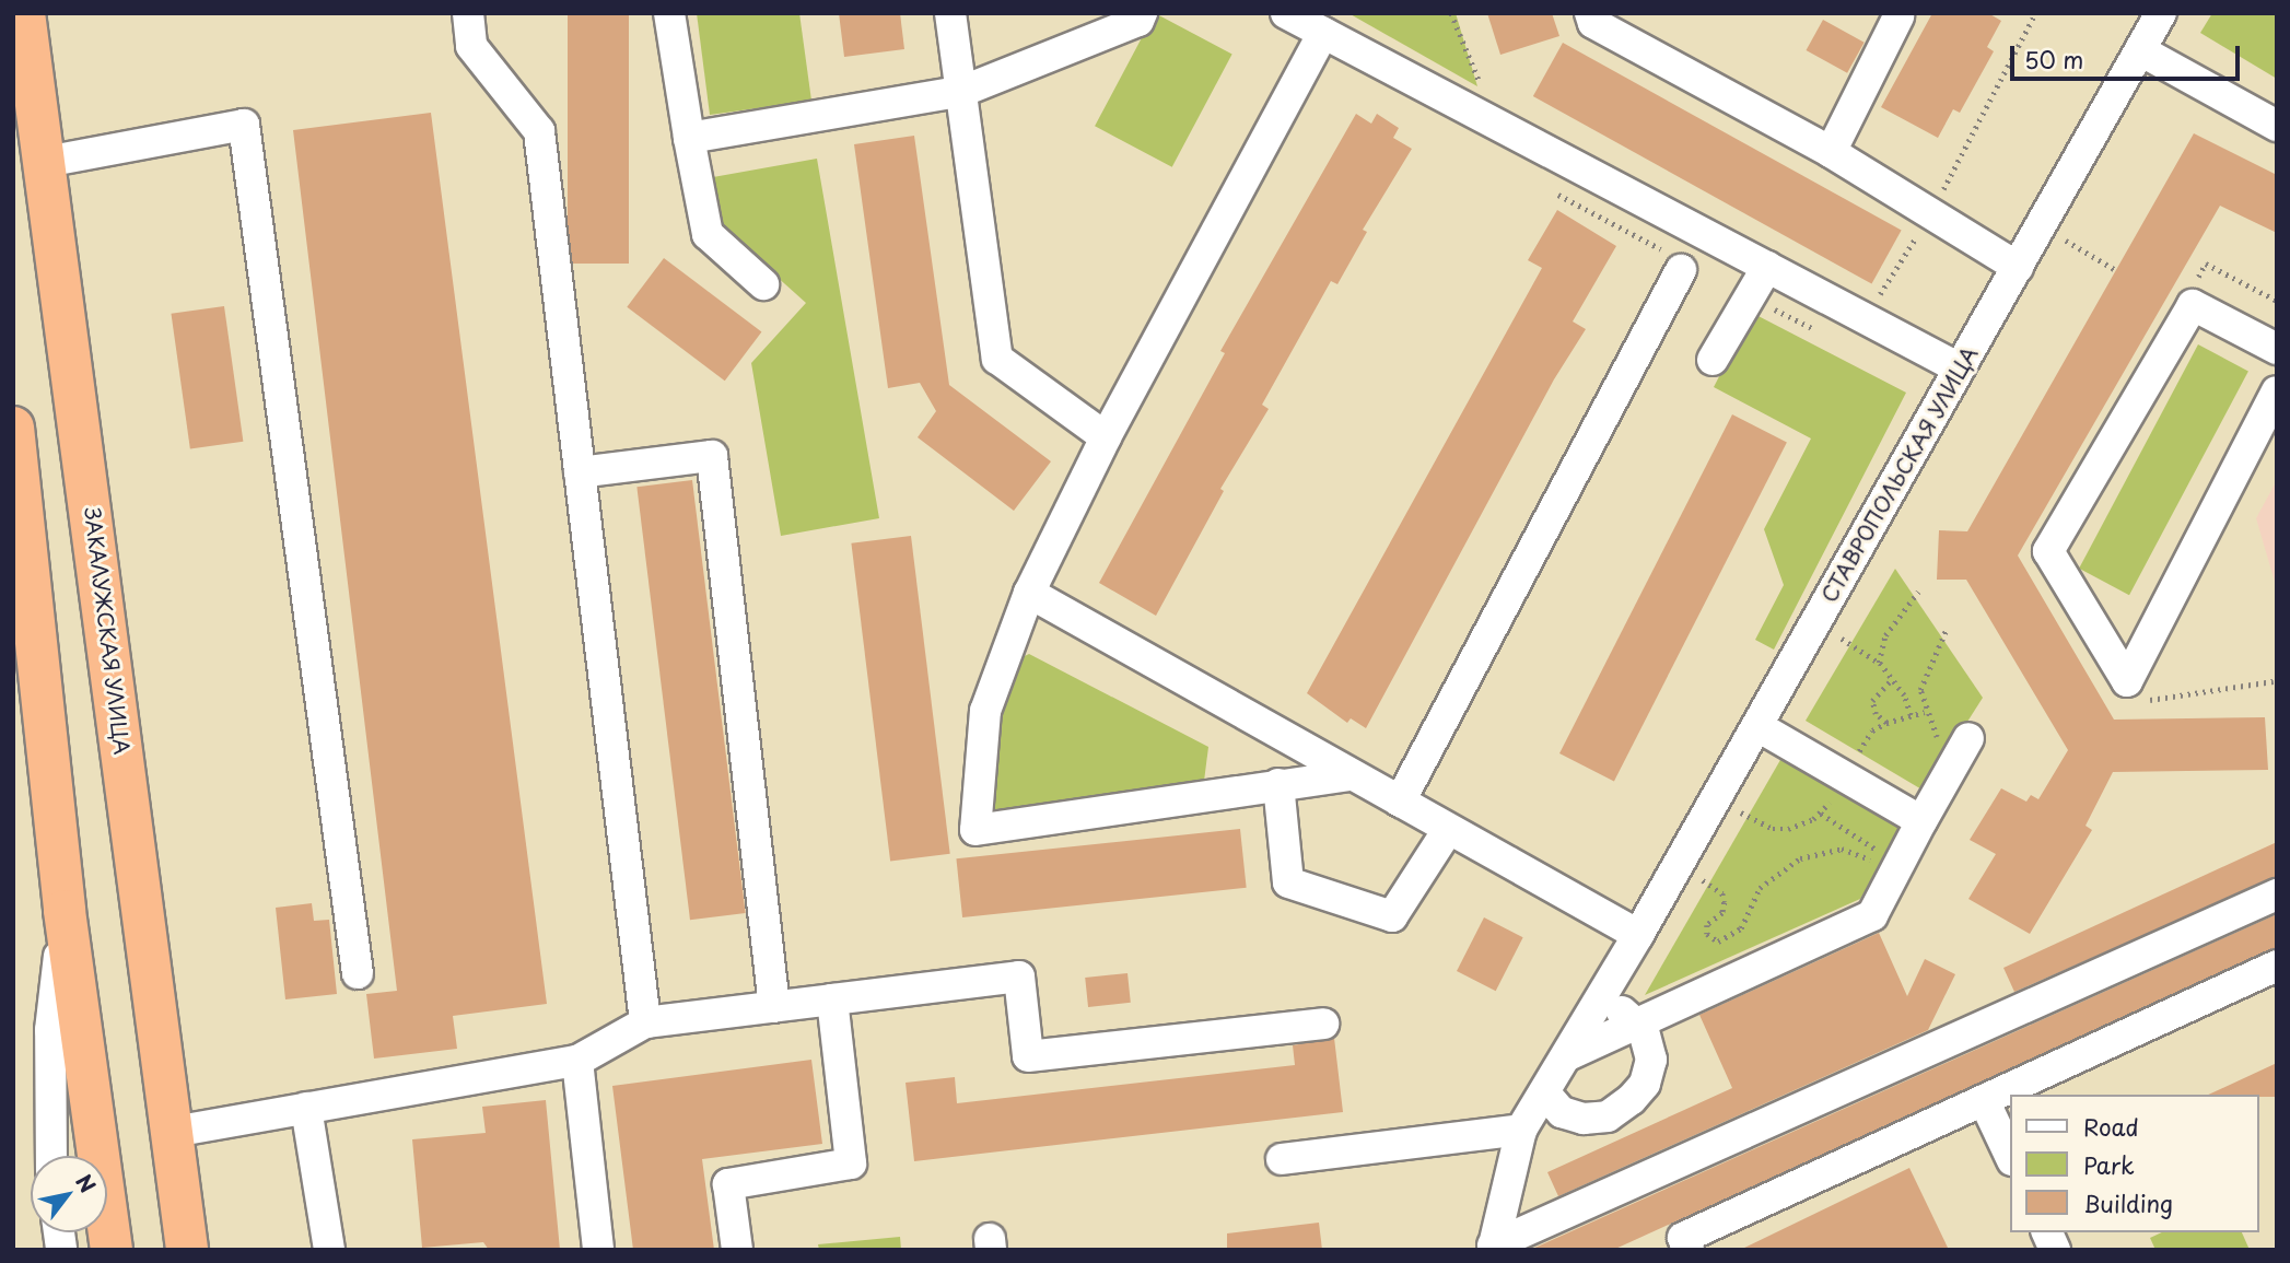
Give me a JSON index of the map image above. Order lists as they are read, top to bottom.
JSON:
{
  "streets": {
    "highway": ["ЗАКАЛУЖСКАЯ УЛИЦА"],
    "street": ["СТАВРОПОЛЬСКАЯ УЛИЦА"]
  },
  "legend": ["Road", "Park", "Building"],
  "scale_bar": "50 m",
  "north": "top right"
}
